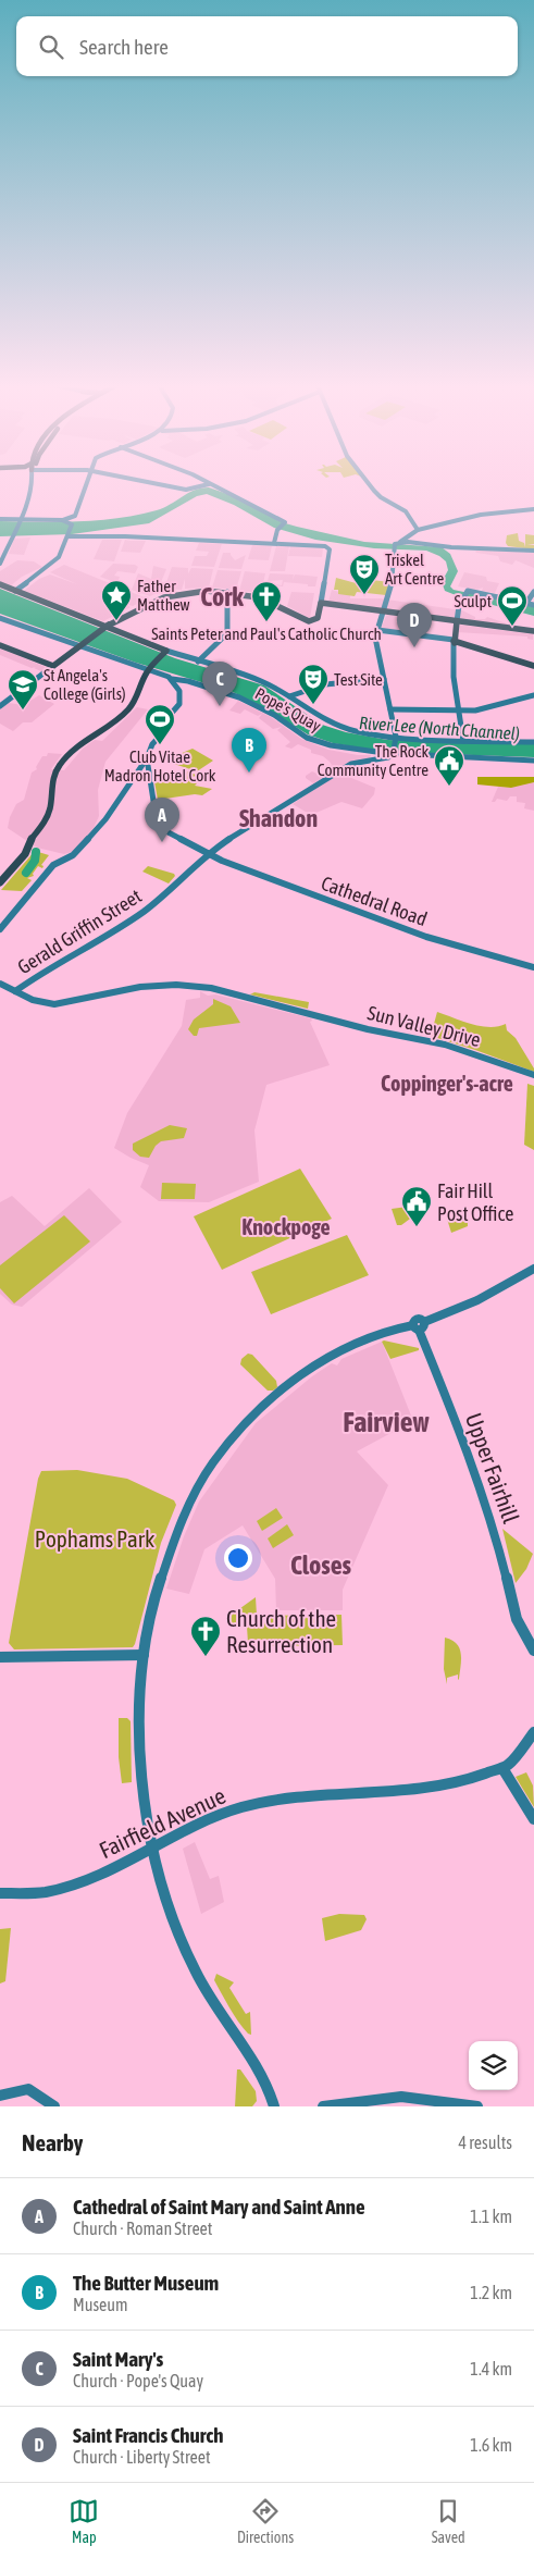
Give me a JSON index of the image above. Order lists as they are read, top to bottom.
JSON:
{
  "streets": {
    "street": [
      "Pope's Quay",
      "Cathedral Road",
      "Gerald Griffin Street",
      "Sun Valley Drive",
      "Upper Fairhill",
      "Fairfield Avenue"
    ]
  },
  "crossings": [
    ["Pope's Quay", "Gerald Griffin Street"],
    ["Cathedral Road", "Gerald Griffin Street"],
    ["Gerald Griffin Street", "Sun Valley Drive"]
  ],
  "districts": [
    "Cork",
    "Shandon",
    "Coppinger's-acre",
    "Knockpoge",
    "Fairview",
    "Closes"
  ],
  "water": ["River Lee (North Channel)"],
  "parks": ["Pophams Park"],
  "places": {
    "theatre": ["Triskel Art Centre", "Test Site"],
    "place": ["Father Matthew"],
    "church": ["Saints Peter and Paul's Catholic Church", "Church of the Resurrection"],
    "sports": ["Sculpt", "Club Vitae Madron Hotel Cork"],
    "school or university": ["St Angela's College (Girls)"],
    "public building": ["The Rock Community Centre", "Fair Hill Post Office"]
  },
  "page": {
    "search": "Search here",
    "pins": [
      "D",
      "C",
      "B",
      "A"
    ],
    "heading": ["Nearby", "4 results"],
    "list": [
      {
        "mark": "A",
        "name": "Cathedral of Saint Mary and Saint Anne",
        "note": "Church · Roman Street",
        "value": "1.1 km"
      },
      {
        "mark": "B",
        "name": "The Butter Museum",
        "note": "Museum",
        "value": "1.2 km"
      },
      {
        "mark": "C",
        "name": "Saint Mary's",
        "note": "Church · Pope's Quay",
        "value": "1.4 km"
      },
      {
        "mark": "D",
        "name": "Saint Francis Church",
        "note": "Church · Liberty Street",
        "value": "1.6 km"
      }
    ],
    "nav": ["Map", "Directions", "Saved"]
  }
}
